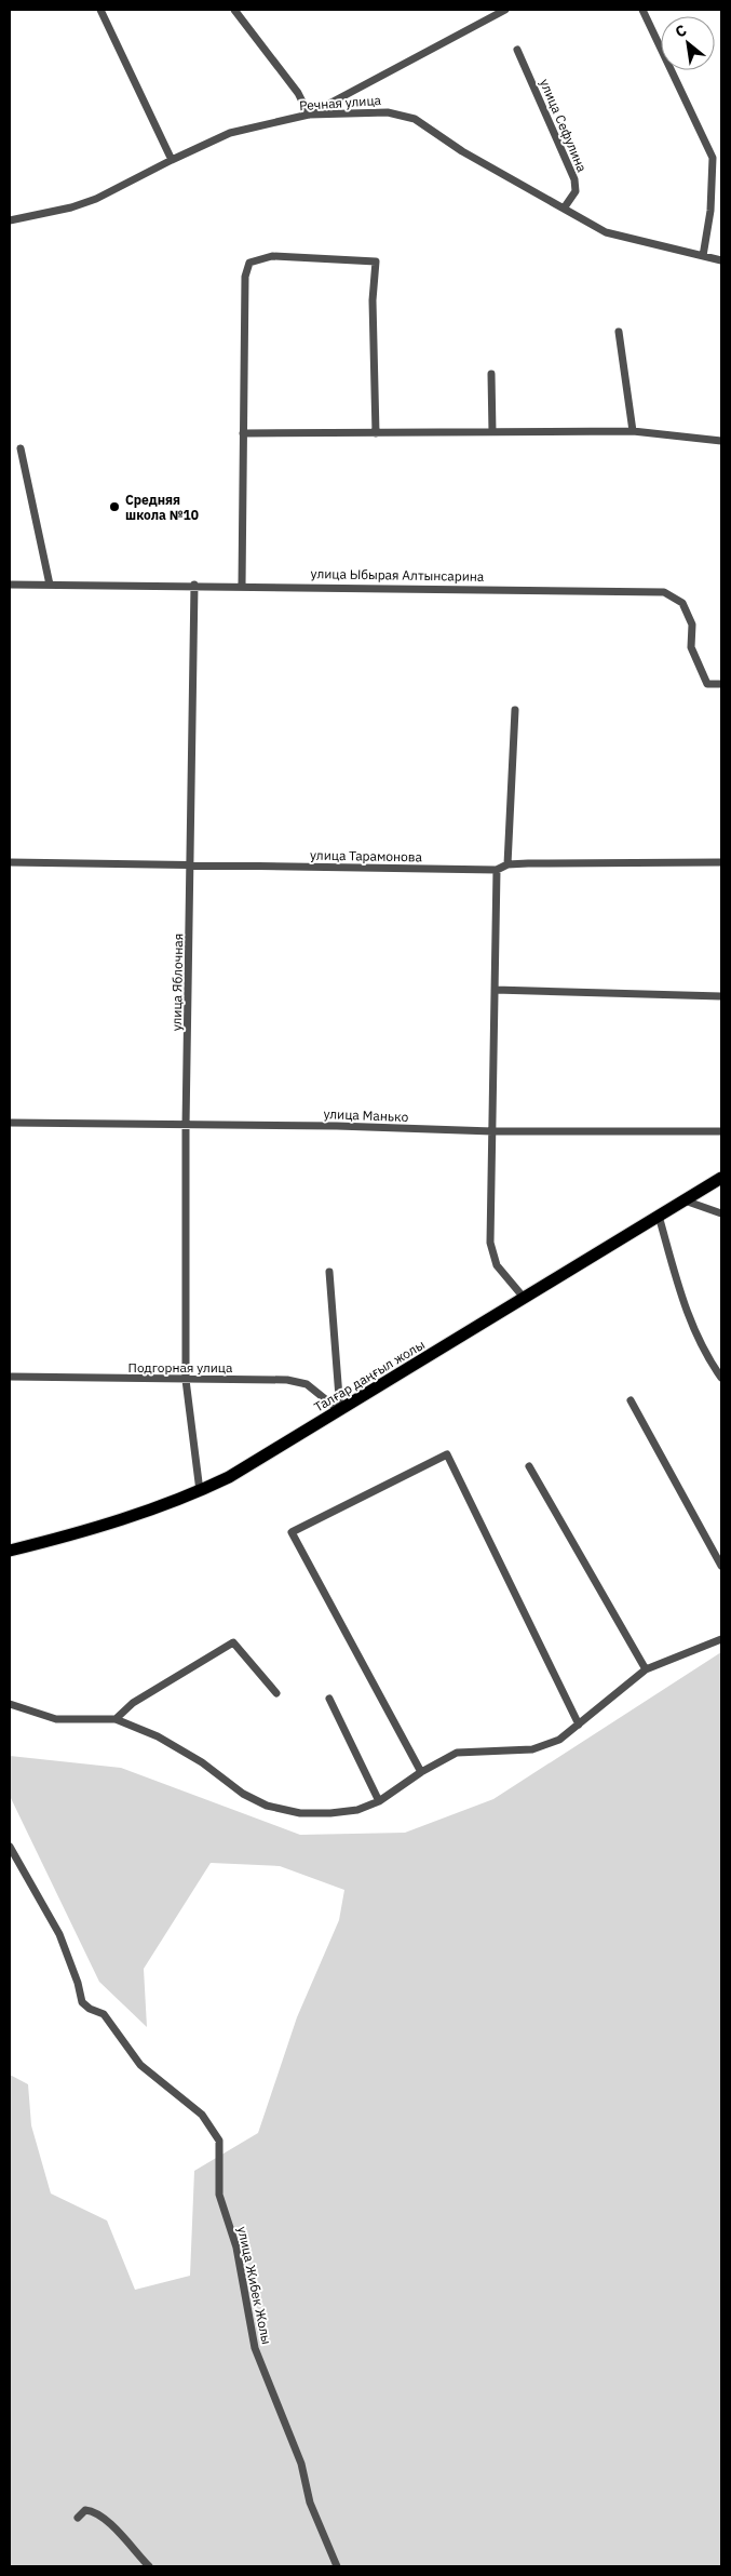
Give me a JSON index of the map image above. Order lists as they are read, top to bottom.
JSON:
{
  "streets": {
    "main road": ["Талғар даңғыл жолы"],
    "street": [
      "Речная улица",
      "улица Сефулина",
      "улица Ыбырая Алтынсарина",
      "улица Тарамонова",
      "улица Яблочная",
      "улица Манько",
      "Подгорная улица",
      "улица Жибек Жолы"
    ]
  },
  "crossings": [
    ["Речная улица", "улица Сефулина"],
    ["улица Ыбырая Алтынсарина", "улица Яблочная"],
    ["улица Тарамонова", "улица Яблочная"],
    ["улица Яблочная", "улица Манько"],
    ["улица Яблочная", "Подгорная улица"],
    ["улица Яблочная", "Талғар даңғыл жолы"],
    ["Подгорная улица", "Талғар даңғыл жолы"]
  ],
  "places": ["Средняя школа №10"],
  "north": "top left"
}
